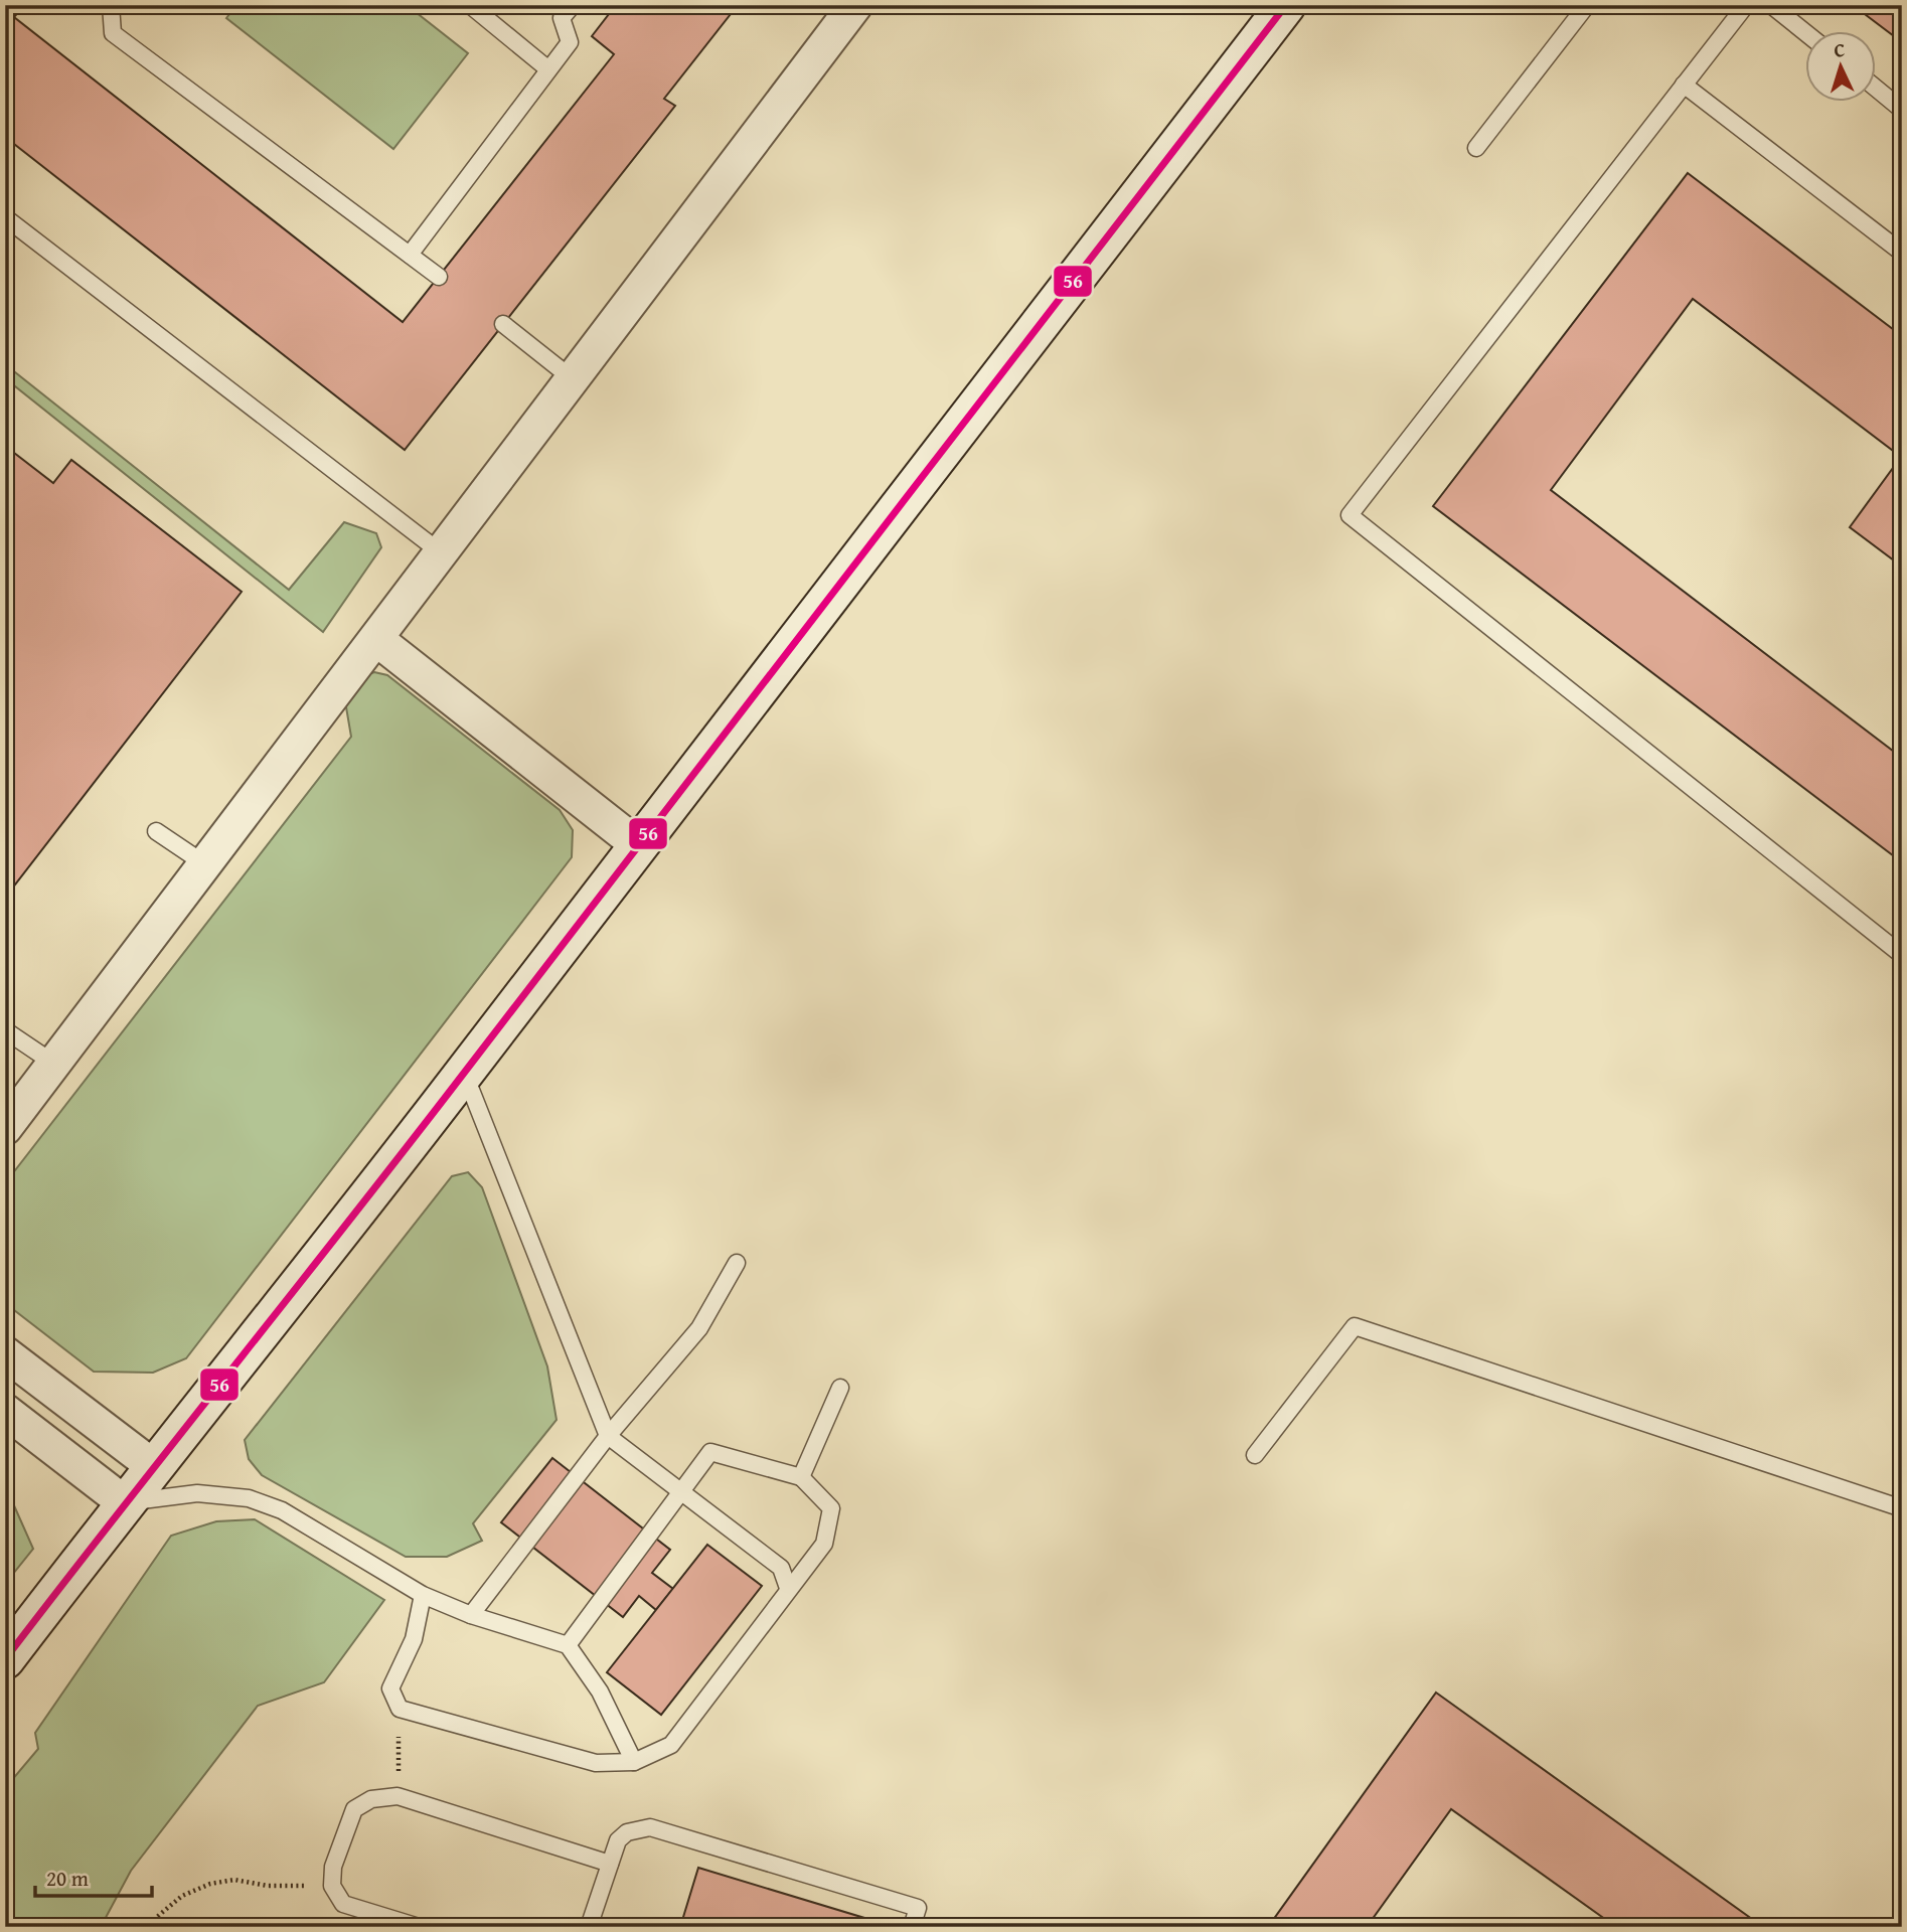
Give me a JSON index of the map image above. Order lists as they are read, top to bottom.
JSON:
{
  "lines": ["transit line 56"],
  "scale_bar": "20 m",
  "north": "top"
}
